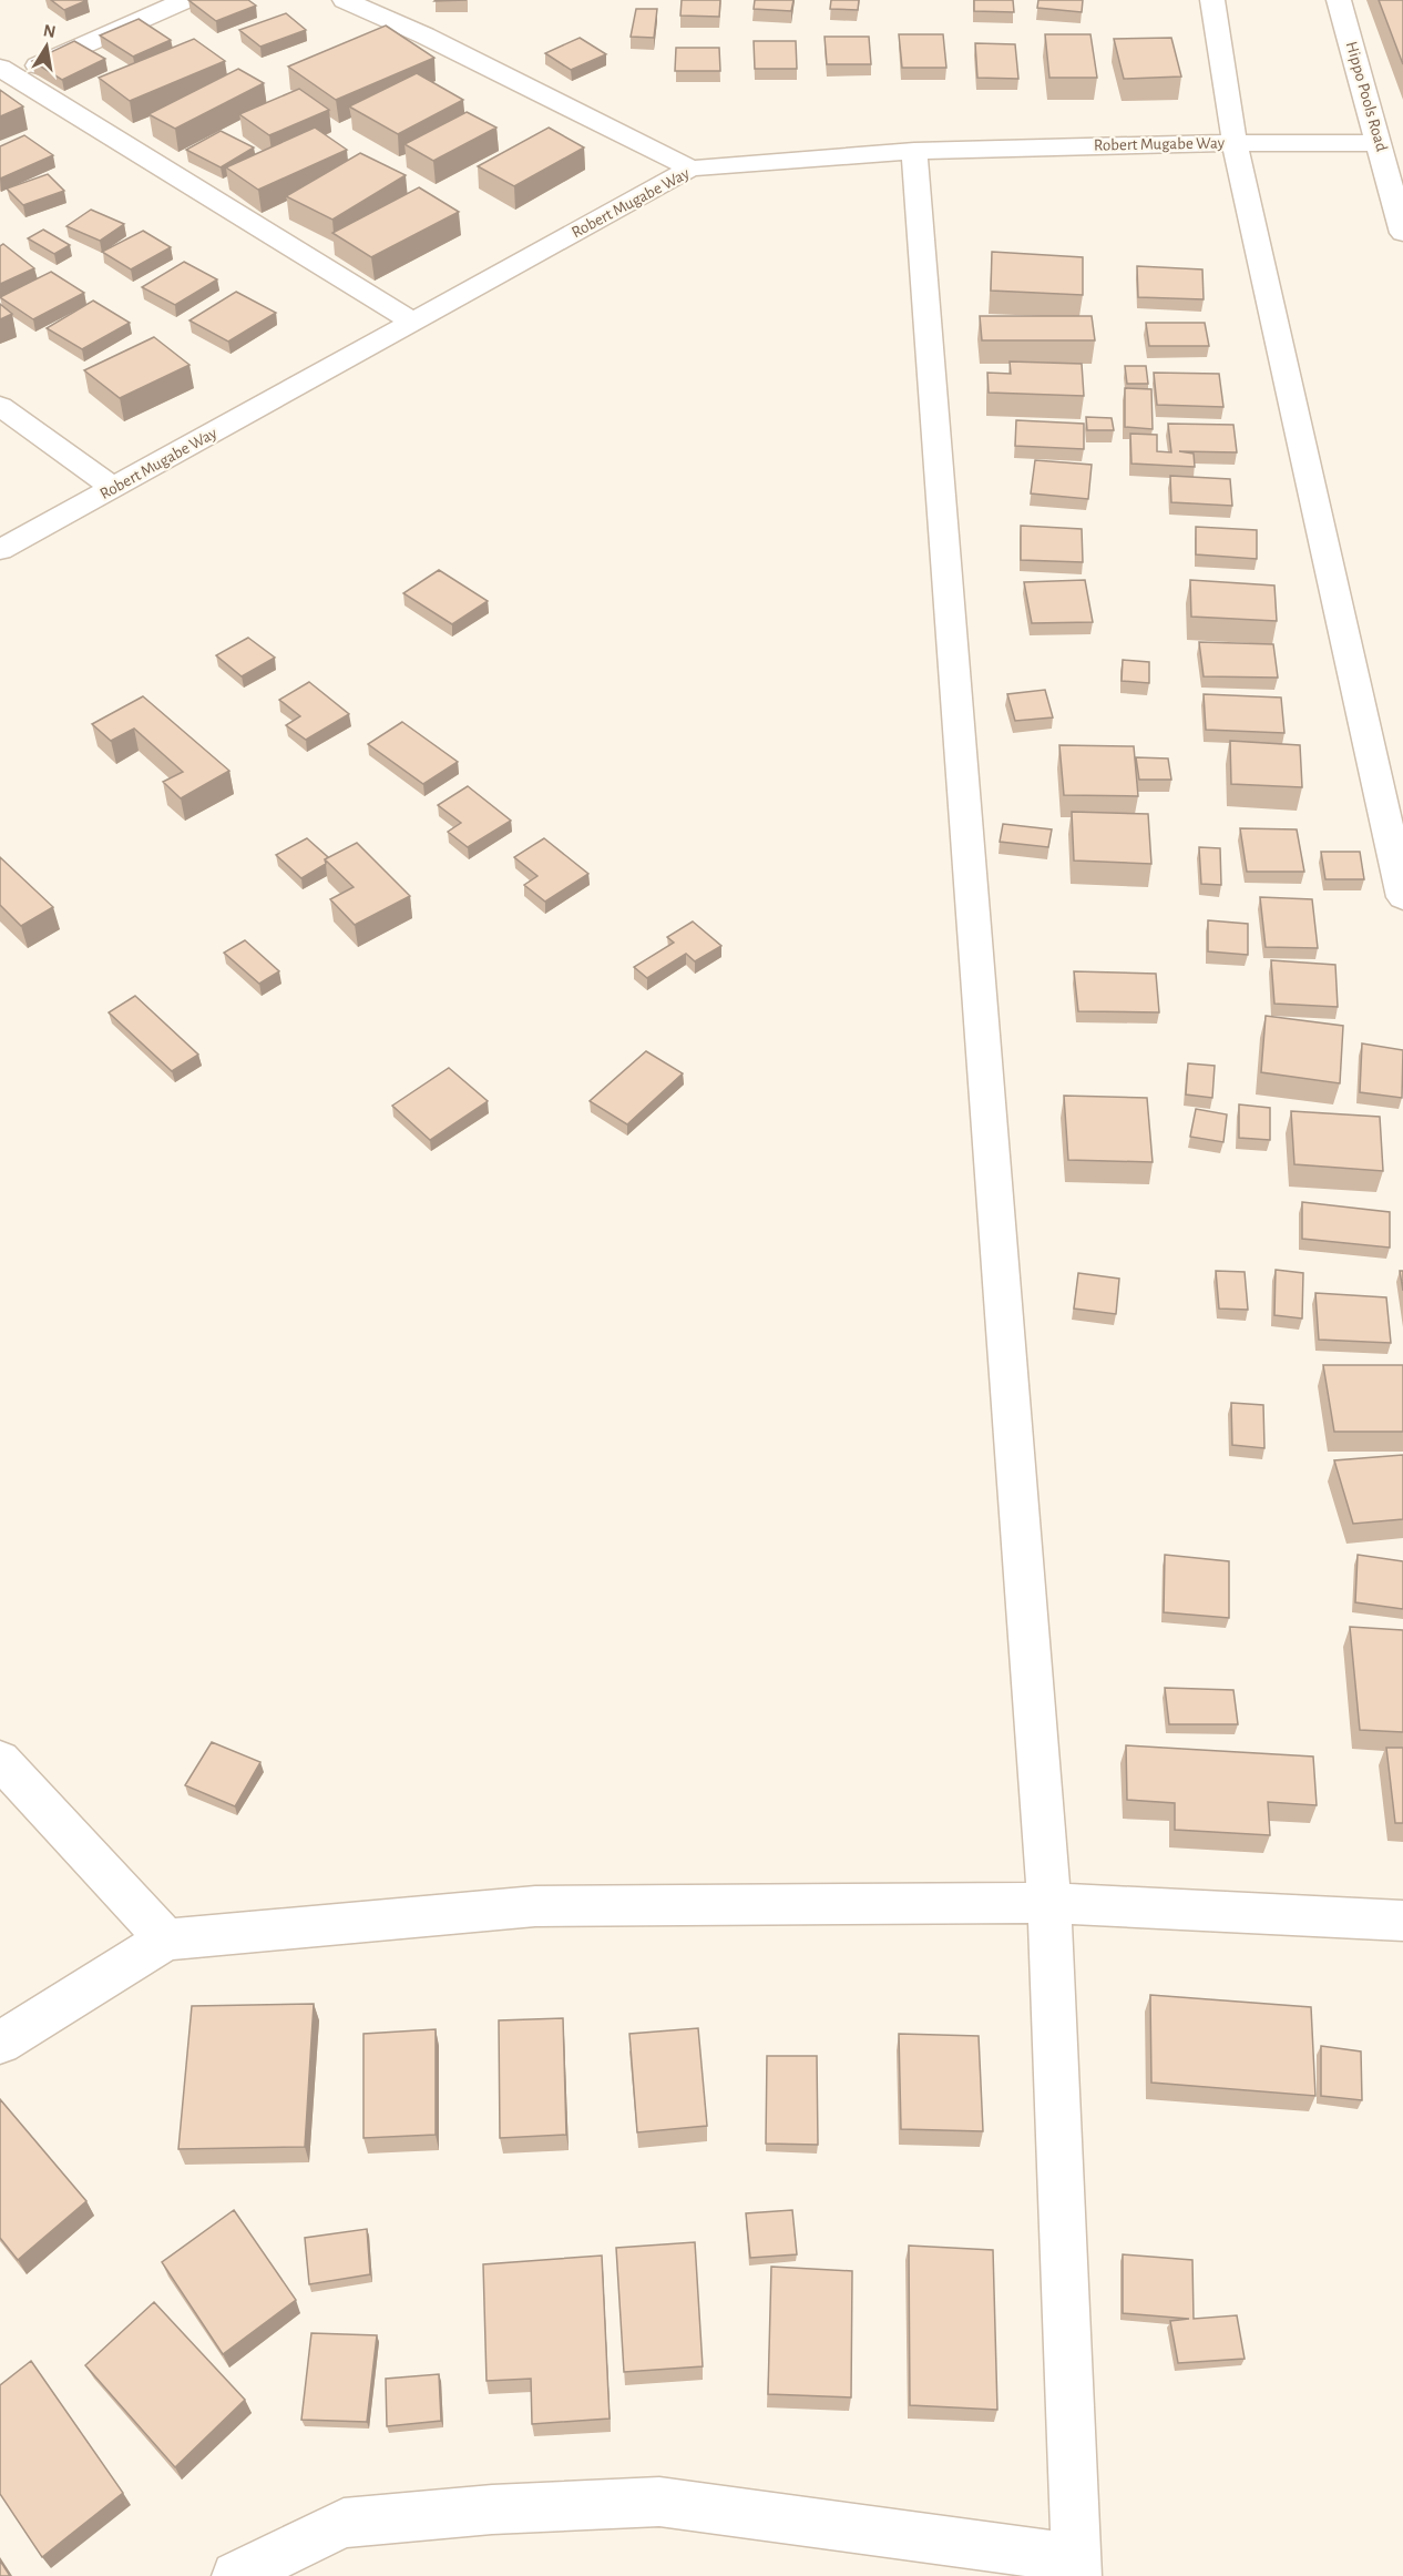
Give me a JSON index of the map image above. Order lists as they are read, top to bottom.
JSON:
{
  "streets": {
    "street": ["Hippo Pools Road", "Robert Mugabe Way"]
  },
  "crossings": [
    ["Hippo Pools Road", "Robert Mugabe Way"]
  ],
  "north": "top"
}
